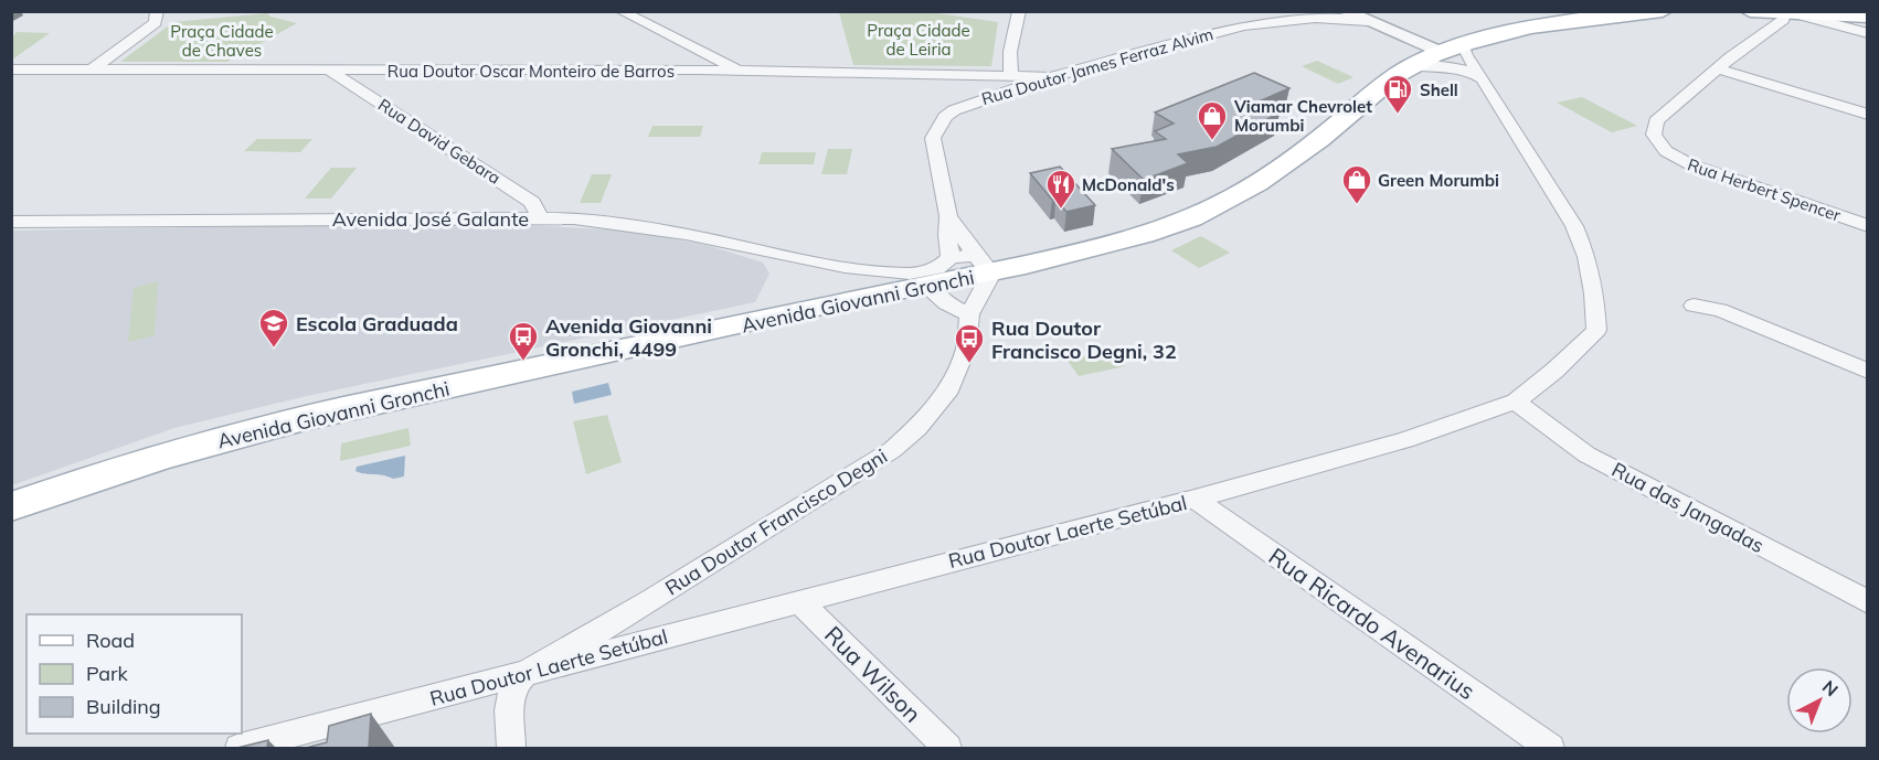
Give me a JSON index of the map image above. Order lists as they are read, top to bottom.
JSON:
{
  "streets": {
    "main road": ["Avenida Giovanni Gronchi"],
    "street": [
      "Rua Doutor James Ferraz Alvim",
      "Rua Doutor Oscar Monteiro de Barros",
      "Rua David Gebara",
      "Rua Herbert Spencer",
      "Avenida José Galante",
      "Rua das Jangadas",
      "Rua Doutor Francisco Degni",
      "Rua Doutor Laerte Setúbal",
      "Rua Ricardo Avenarius",
      "Rua Wilson"
    ]
  },
  "crossings": [
    ["Rua Doutor James Ferraz Alvim", "Rua Doutor Oscar Monteiro de Barros"],
    ["Rua Doutor James Ferraz Alvim", "Avenida José Galante"],
    ["Rua Doutor James Ferraz Alvim", "Avenida Giovanni Gronchi"],
    ["Rua Doutor James Ferraz Alvim", "Rua Doutor Francisco Degni"],
    ["Rua Doutor Oscar Monteiro de Barros", "Rua David Gebara"],
    ["Rua David Gebara", "Avenida José Galante"],
    ["Avenida José Galante", "Avenida Giovanni Gronchi"],
    ["Avenida José Galante", "Rua Doutor Francisco Degni"],
    ["Avenida Giovanni Gronchi", "Rua Doutor Francisco Degni"],
    ["Avenida Giovanni Gronchi", "Rua Doutor Laerte Setúbal"],
    ["Rua das Jangadas", "Rua Doutor Laerte Setúbal"],
    ["Rua Doutor Francisco Degni", "Rua Doutor Laerte Setúbal"],
    ["Rua Doutor Laerte Setúbal", "Rua Ricardo Avenarius"],
    ["Rua Doutor Laerte Setúbal", "Rua Wilson"]
  ],
  "parks": ["Praça Cidade de Leiria", "Praça Cidade de Chaves"],
  "places": {
    "fuel station": ["Shell"],
    "shop": ["Viamar Chevrolet Morumbi", "Green Morumbi"],
    "restaurant": ["McDonald's"],
    "school or university": ["Escola Graduada"],
    "bus stop": ["Avenida Giovanni Gronchi, 4499", "Rua Doutor Francisco Degni, 32"]
  },
  "legend": ["Road", "Park", "Building"],
  "north": "top right"
}
